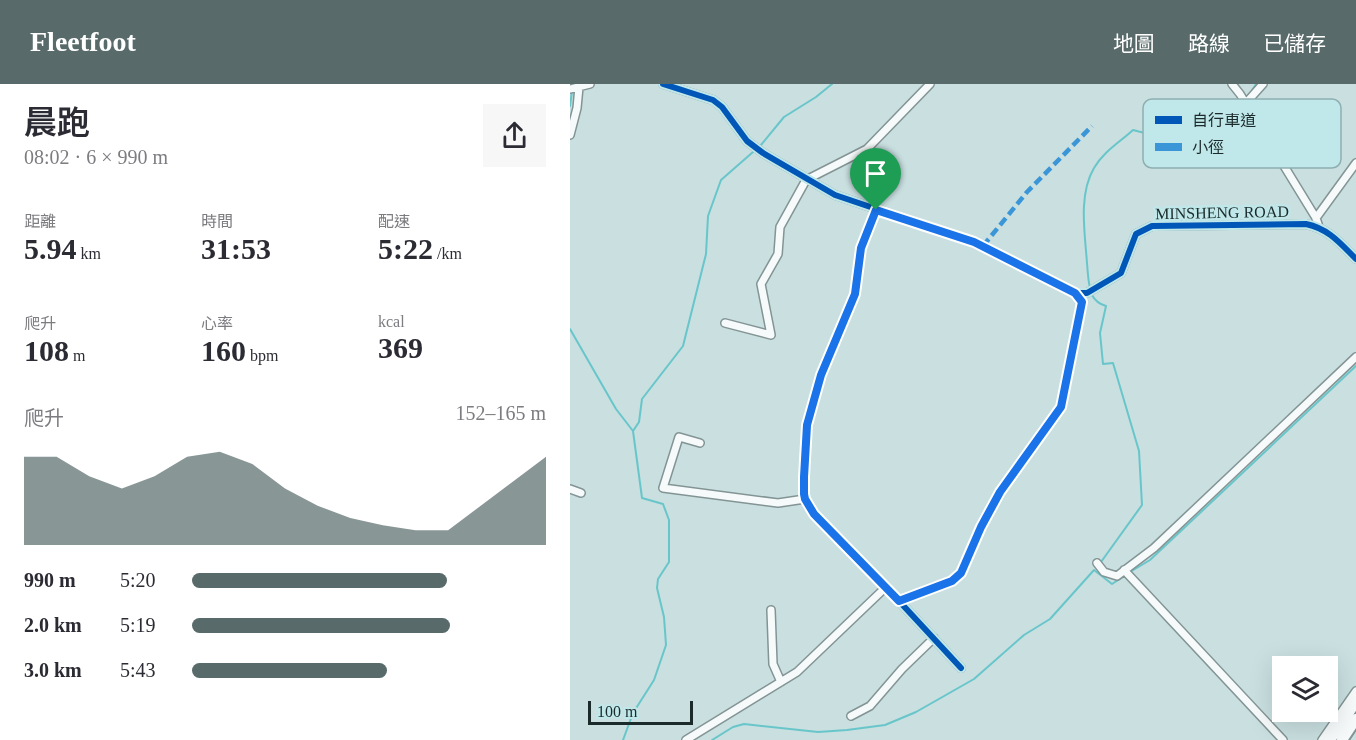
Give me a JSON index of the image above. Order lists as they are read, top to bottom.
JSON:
{
  "streets": {
    "street": ["MINSHENG ROAD"]
  },
  "legend": ["自行車道", "小徑"],
  "scale_bar": "100 m",
  "page": {
    "header": "Fleetfoot",
    "nav": ["地圖", "路線", "已儲存"],
    "heading": ["晨跑", "08:02 · 6 × 990 m"],
    "stats": [
      ["距離", "5.94 km"],
      ["時間", "31:53"],
      ["配速", "5:22 /km"],
      ["爬升", "108 m"],
      ["心率", "160 bpm"],
      ["kcal", "369"]
    ],
    "chart": ["爬升", "152–165 m"],
    "list": [
      {
        "name": "990 m",
        "note": "5:20"
      },
      {
        "name": "2.0 km",
        "note": "5:19"
      },
      {
        "name": "3.0 km",
        "note": "5:43"
      }
    ],
    "scale": "100 m"
  }
}
